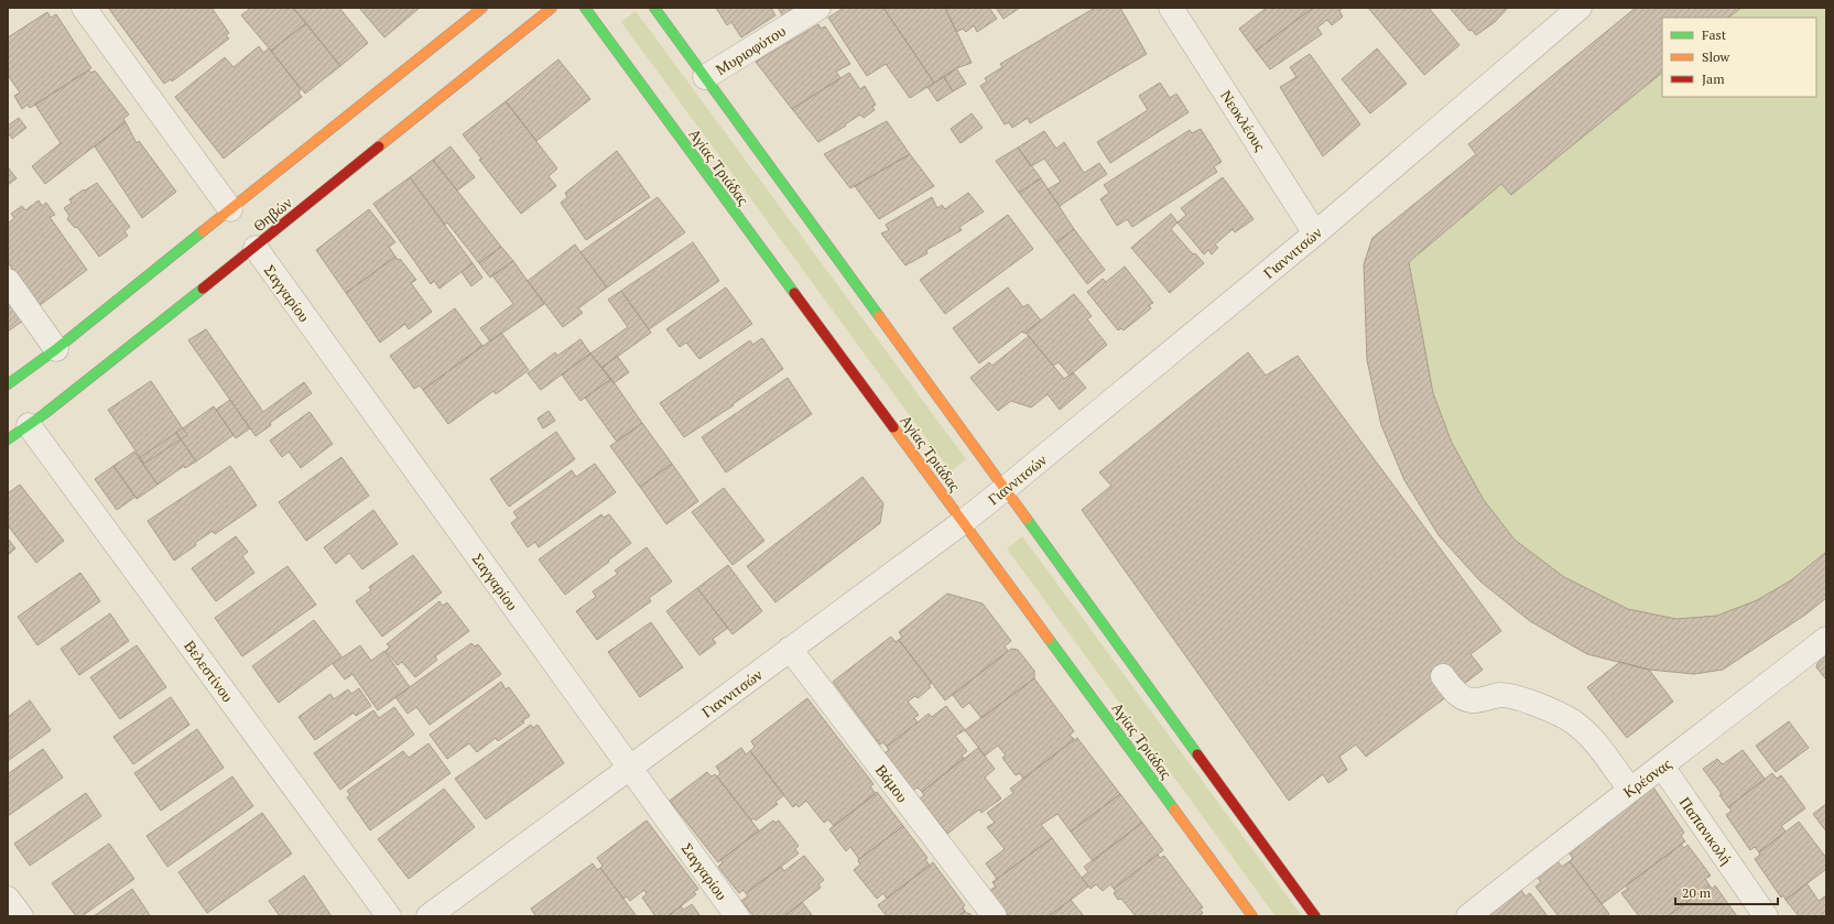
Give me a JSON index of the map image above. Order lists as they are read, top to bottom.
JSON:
{
  "streets": {
    "street": [
      "Μυριοφύτου",
      "Νεοκλέους",
      "Αγίας Τριάδας",
      "Θηβών",
      "Γιαννιτσών",
      "Σαγγαρίου",
      "Βελεστίνου",
      "Κρέσνας",
      "Βάμου",
      "Παπανικολή"
    ]
  },
  "crossings": [
    ["Νεοκλέους", "Γιαννιτσών"],
    ["Αγίας Τριάδας", "Γιαννιτσών"],
    ["Θηβών", "Σαγγαρίου"],
    ["Θηβών", "Βελεστίνου"],
    ["Γιαννιτσών", "Σαγγαρίου"],
    ["Γιαννιτσών", "Βάμου"],
    ["Κρέσνας", "Παπανικολή"]
  ],
  "legend": ["Fast", "Slow", "Jam"],
  "scale_bar": "20 m"
}
